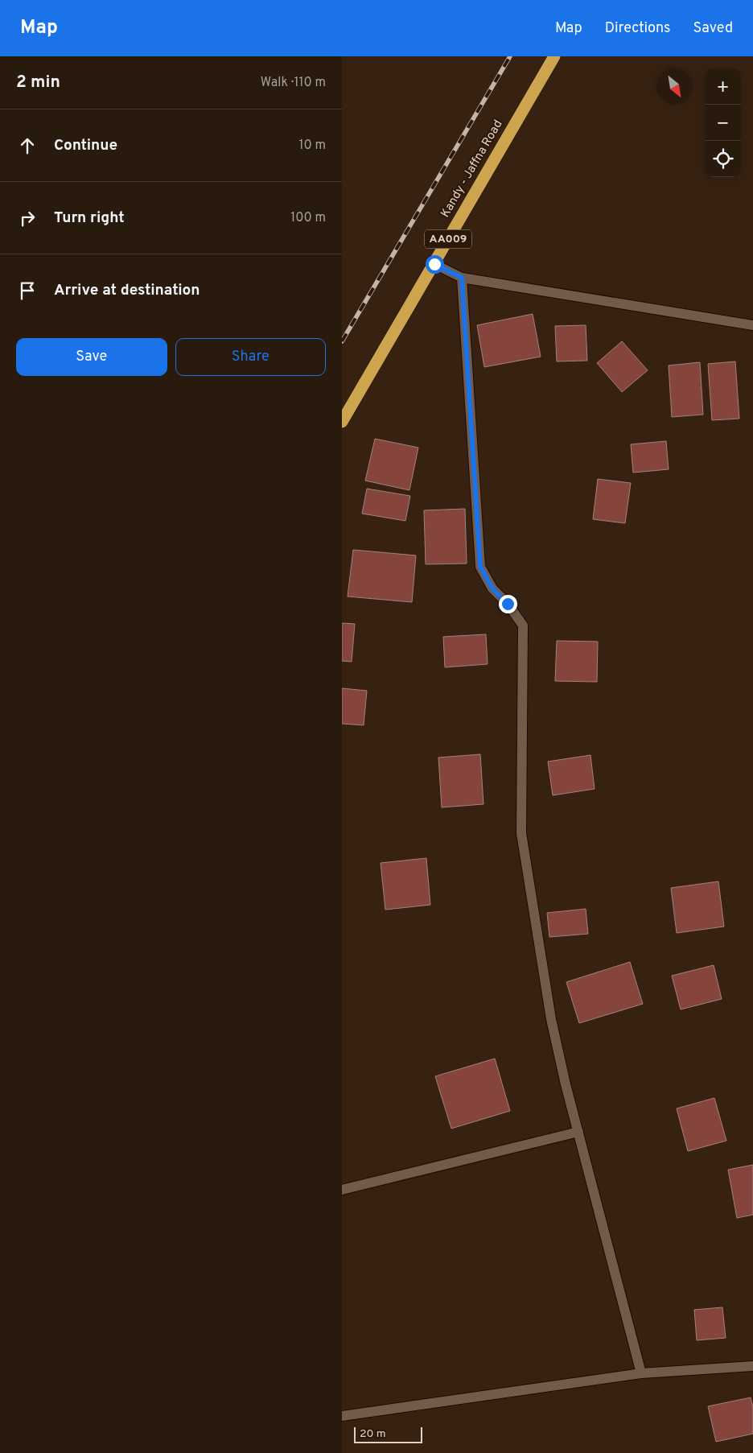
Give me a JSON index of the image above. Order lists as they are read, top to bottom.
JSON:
{
  "streets": {
    "highway": ["Kandy - Jaffna Road", "AA009"]
  },
  "scale_bar": "20 m",
  "north": "bottom right",
  "page": {
    "header": "Map",
    "nav": ["Map", "Directions", "Saved"],
    "heading": ["2 min", "Walk · 110 m"],
    "map_buttons": ["+", "−"],
    "list": [
      ["Continue", "10 m"],
      ["Turn right", "100 m"],
      "Arrive at destination"
    ],
    "buttons": ["Save", "Share"],
    "scale": "20 m"
  }
}
